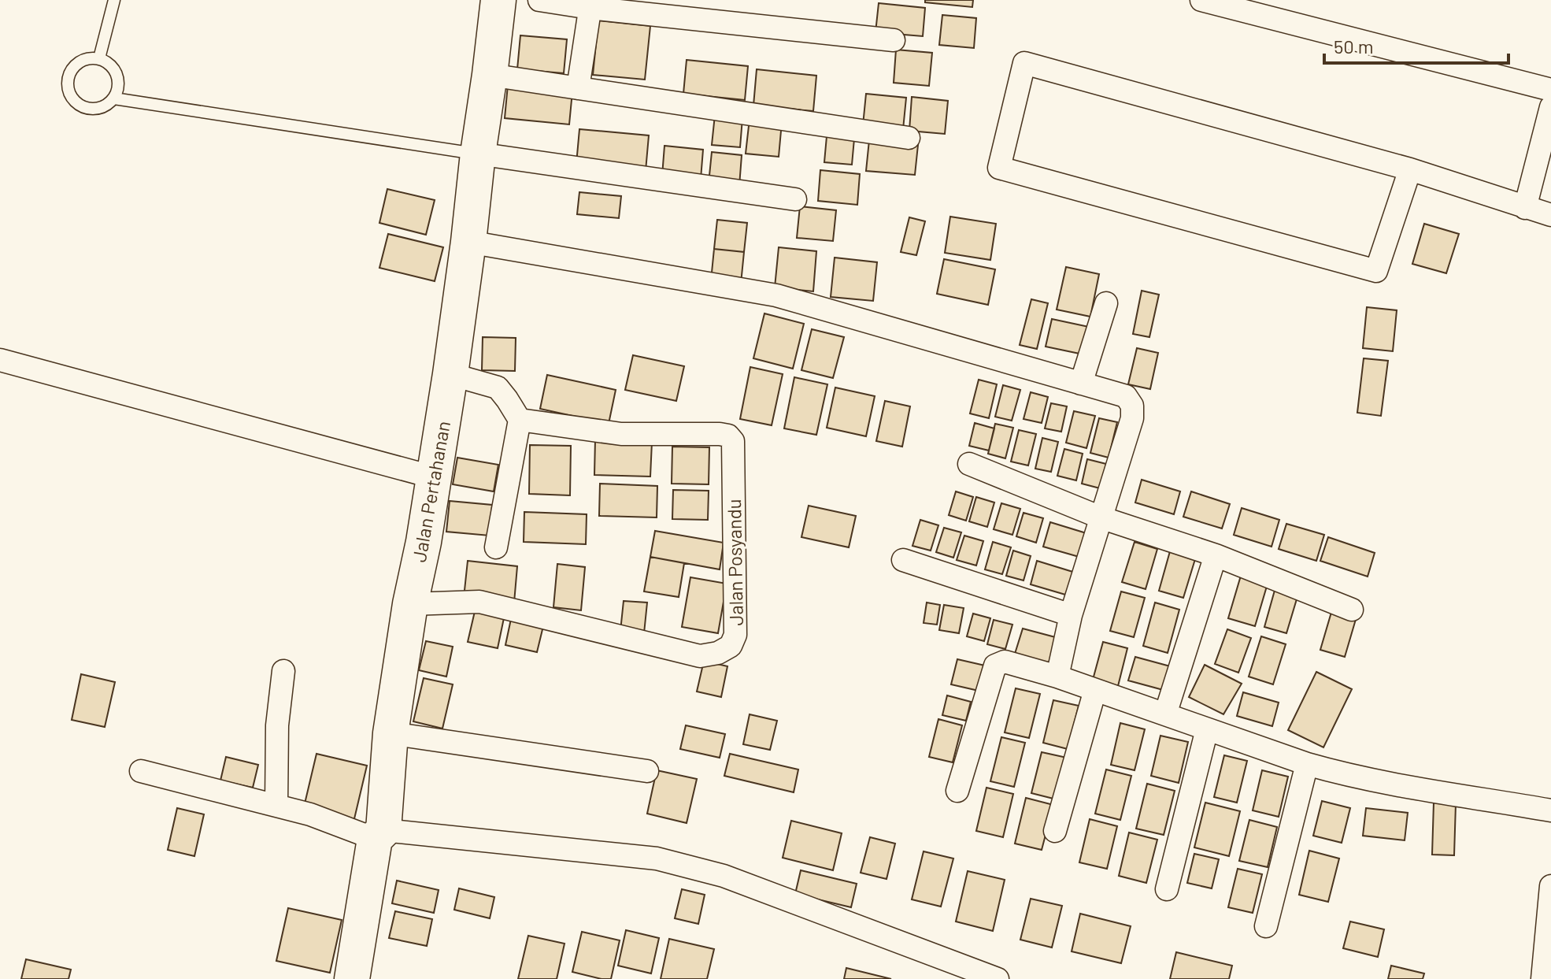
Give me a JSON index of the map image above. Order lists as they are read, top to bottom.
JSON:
{
  "streets": {
    "main road": ["Jalan Pertahanan"],
    "street": ["Jalan Posyandu"]
  },
  "crossings": [
    ["Jalan Pertahanan", "Jalan Posyandu"]
  ],
  "scale_bar": "50 m"
}
